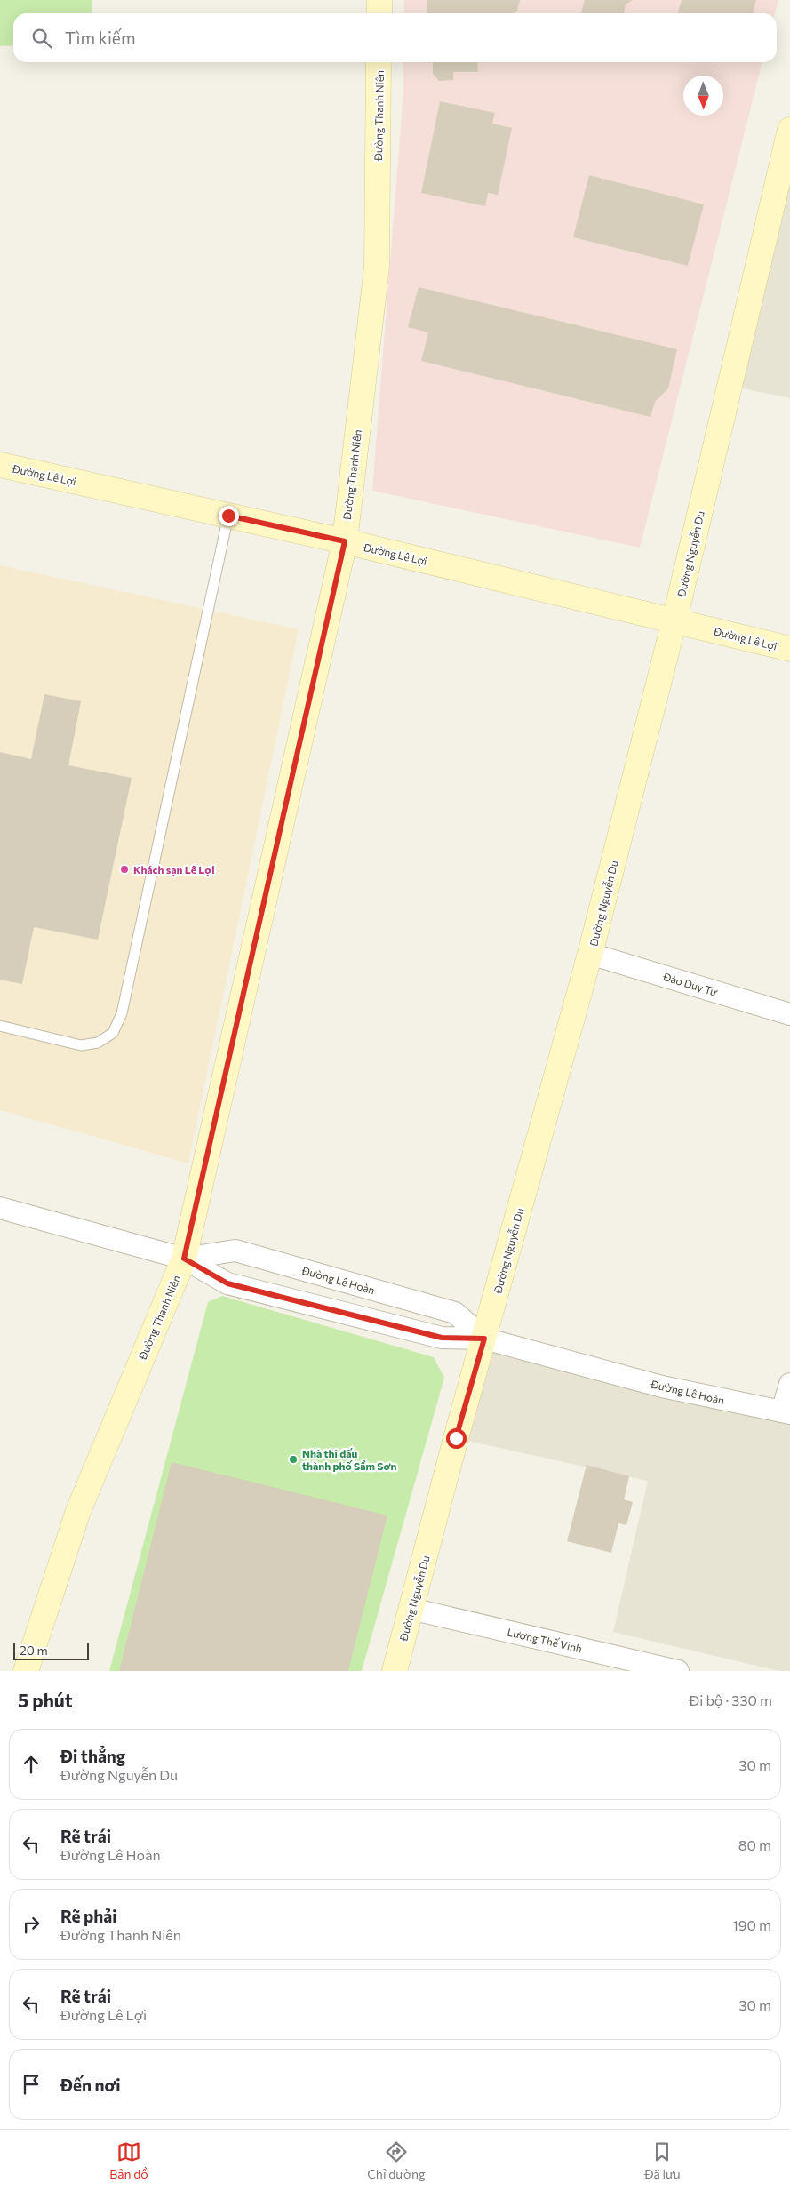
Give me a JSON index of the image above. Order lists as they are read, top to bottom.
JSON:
{
  "streets": {
    "street": [
      "Đường Thanh Niên",
      "Đường Lê Lợi",
      "Đường Nguyễn Du",
      "Đào Duy Từ",
      "Đường Lê Hoàn",
      "Lương Thế Vinh"
    ]
  },
  "crossings": [
    ["Đường Thanh Niên", "Đường Lê Lợi"],
    ["Đường Thanh Niên", "Đường Lê Hoàn"],
    ["Đường Lê Lợi", "Đường Nguyễn Du"],
    ["Đường Nguyễn Du", "Đào Duy Từ"],
    ["Đường Nguyễn Du", "Đường Lê Hoàn"],
    ["Đường Nguyễn Du", "Lương Thế Vinh"]
  ],
  "places": ["Khách sạn Lê Lợi", "Nhà thi đấu thành phố Sầm Sơn"],
  "scale_bar": "20 m",
  "north": "bottom",
  "page": {
    "search": "Tìm kiếm",
    "scale": "20 m",
    "heading": ["5 phút", "Đi bộ · 330 m"],
    "list": [
      ["Đi thẳng", "Đường Nguyễn Du", "30 m"],
      ["Rẽ trái", "Đường Lê Hoàn", "80 m"],
      ["Rẽ phải", "Đường Thanh Niên", "190 m"],
      ["Rẽ trái", "Đường Lê Lợi", "30 m"],
      "Đến nơi"
    ],
    "nav": ["Bản đồ", "Chỉ đường", "Đã lưu"]
  }
}
